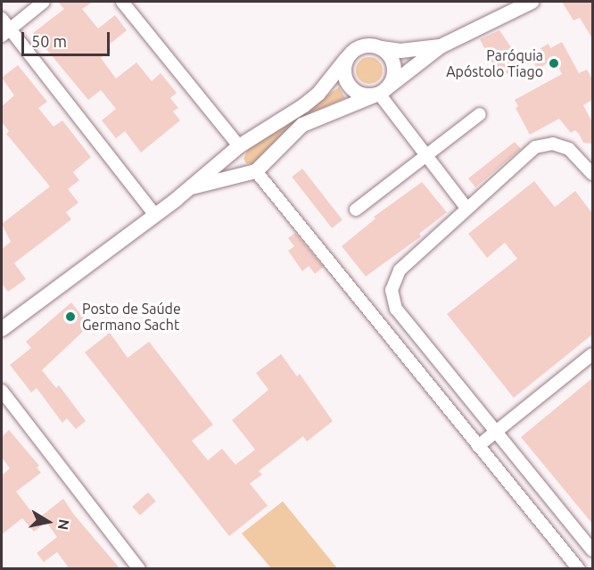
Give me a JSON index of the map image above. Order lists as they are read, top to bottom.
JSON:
{
  "places": ["Paróquia Apóstolo Tiago", "Posto de Saúde Germano Sacht"],
  "scale_bar": "50 m",
  "north": "right"
}
